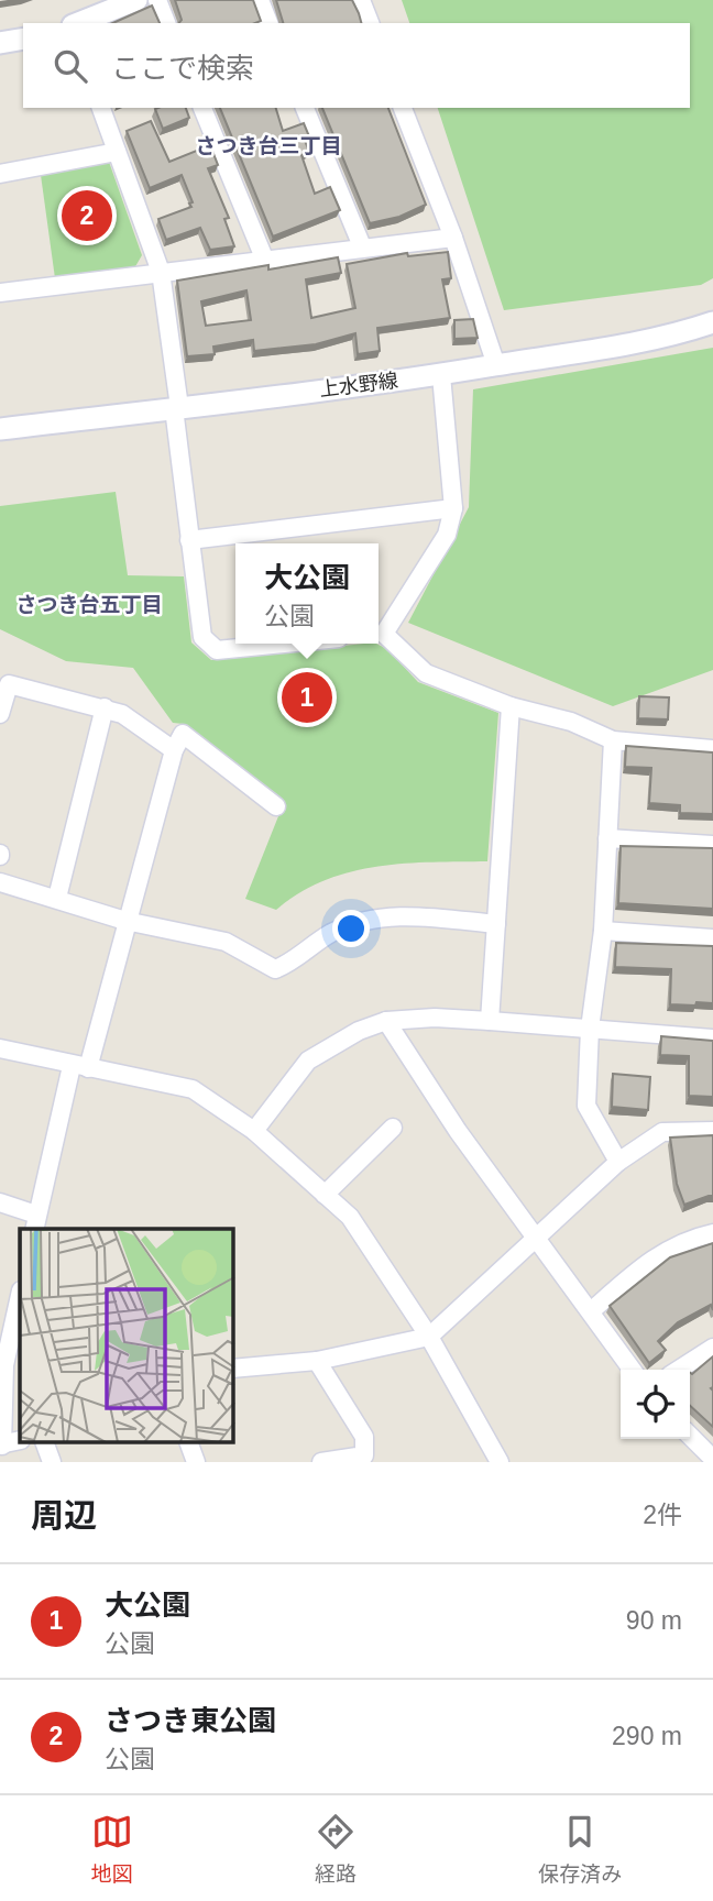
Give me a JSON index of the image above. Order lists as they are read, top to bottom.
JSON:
{
  "streets": {
    "street": ["上水野線"]
  },
  "districts": ["さつき台三丁目", "さつき台五丁目"],
  "page": {
    "search": "ここで検索",
    "pins": ["2", "1"],
    "popup": ["大公園", "公園"],
    "heading": ["周辺", "2件"],
    "list": [
      {
        "mark": "1",
        "name": "大公園",
        "note": "公園",
        "value": "90 m"
      },
      {
        "mark": "2",
        "name": "さつき東公園",
        "note": "公園",
        "value": "290 m"
      }
    ],
    "nav": ["地図", "経路", "保存済み"]
  }
}
